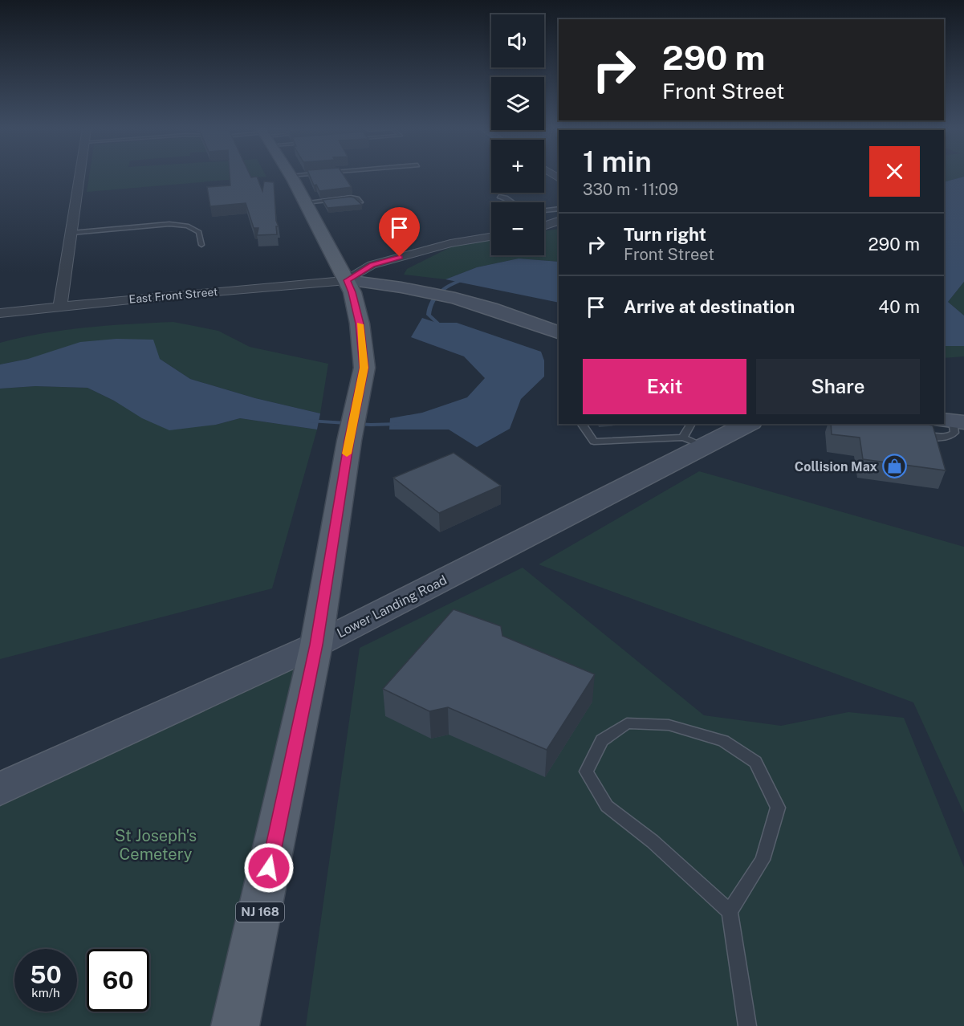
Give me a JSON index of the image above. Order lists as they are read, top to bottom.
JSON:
{
  "streets": {
    "main road": ["Lower Landing Road", "NJ 168"],
    "street": ["East Front Street"]
  },
  "crossings": [
    ["East Front Street", "NJ 168"],
    ["Lower Landing Road", "NJ 168"]
  ],
  "parks": ["St Joseph's Cemetery"],
  "places": {
    "shop": ["Collision Max"]
  },
  "page": {
    "map_buttons": ["+", "−"],
    "turn": ["290 m", "Front Street"],
    "heading": ["1 min", "330 m · 11:09"],
    "list": [
      {
        "name": "Turn right",
        "note": "Front Street",
        "value": "290 m"
      },
      {
        "name": "Arrive at destination",
        "value": "40 m"
      }
    ],
    "buttons": ["Exit", "Share"],
    "speed": "50 km/h",
    "limit": "60"
  }
}
